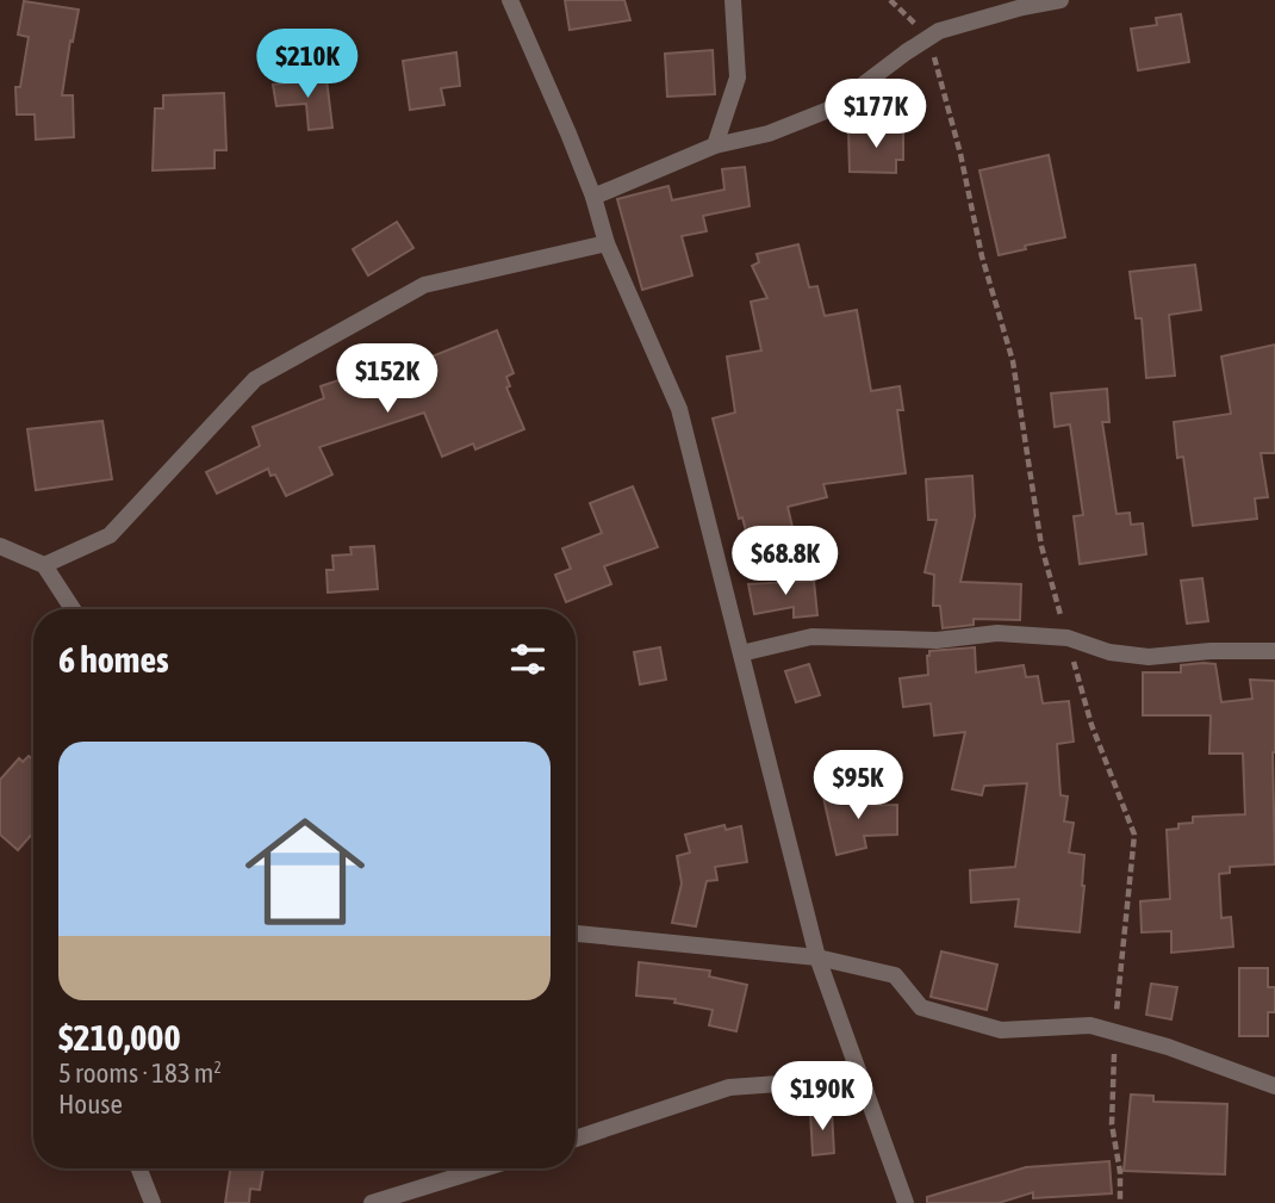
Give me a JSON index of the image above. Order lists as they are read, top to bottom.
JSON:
{
  "page": {
    "price": [
      "$210K",
      "$177K",
      "$152K",
      "$68.8K",
      "$95K",
      "$190K"
    ],
    "heading": "6 homes",
    "list": [
      {
        "name": "$210,000",
        "note": "5 rooms · 183 m² · House"
      }
    ]
  }
}
